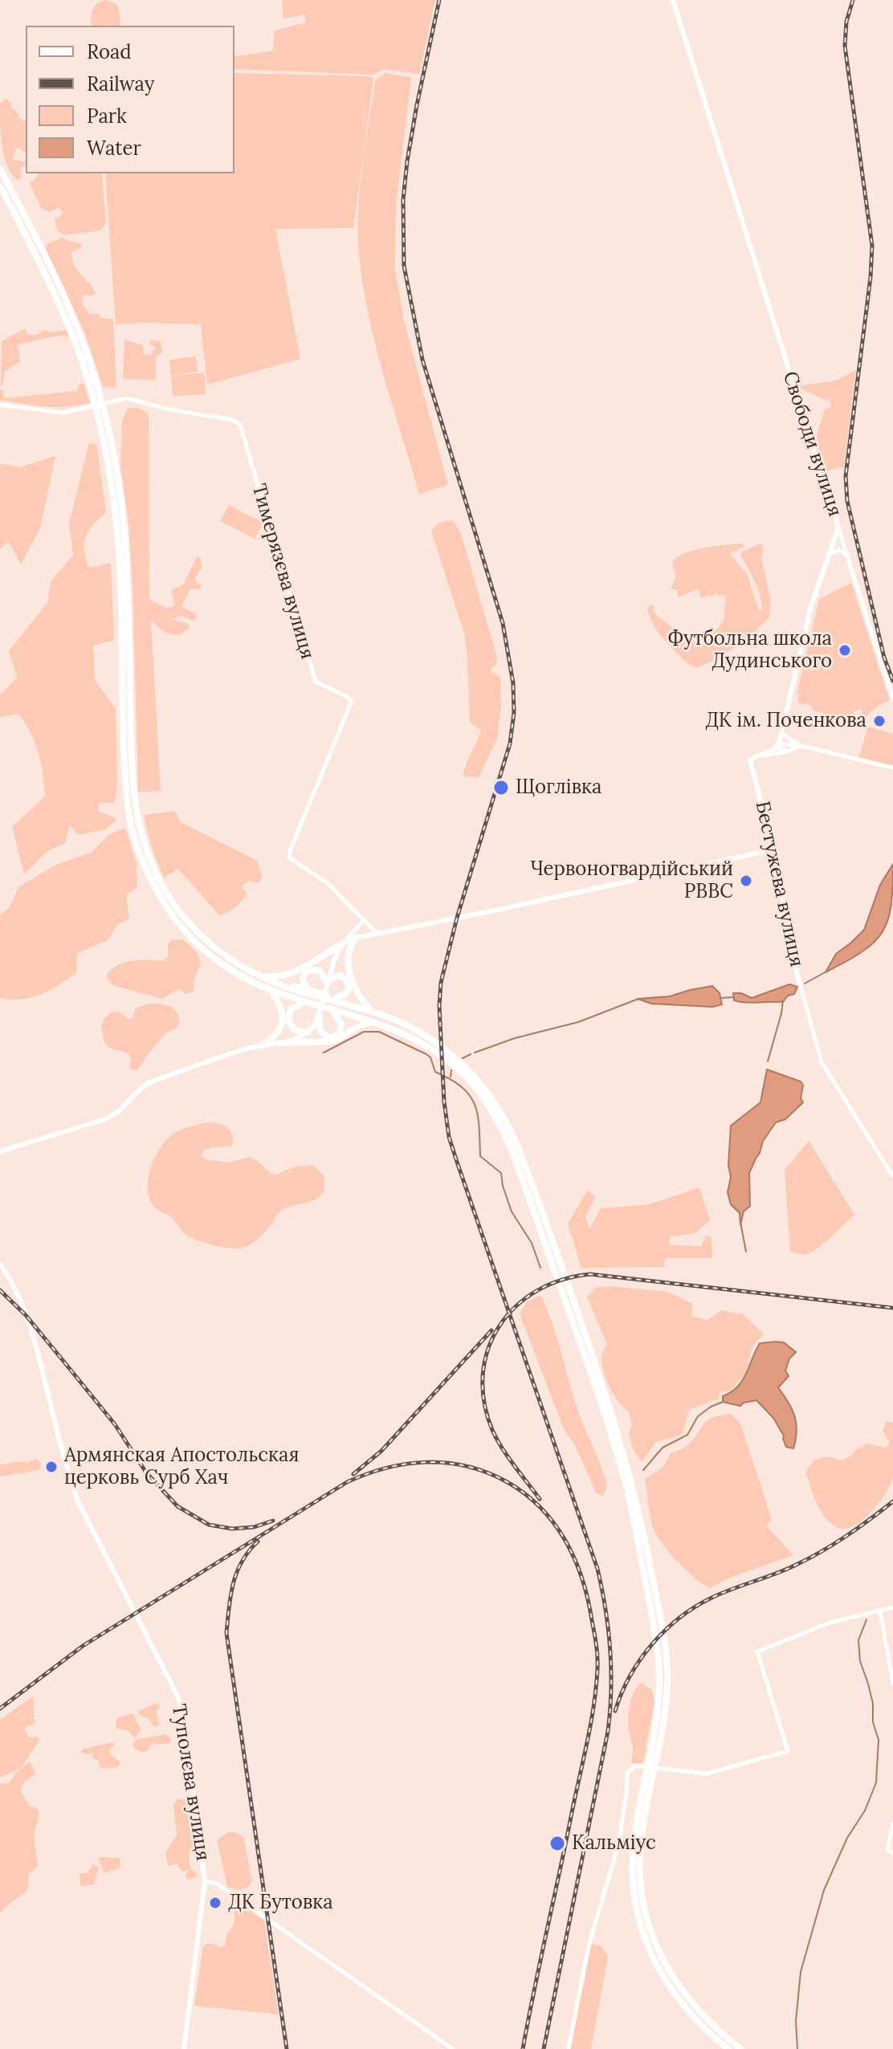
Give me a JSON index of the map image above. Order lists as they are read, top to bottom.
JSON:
{
  "streets": {
    "main road": ["Свободи вулиця", "Бестужева вулиця", "Туполєва вулиця"],
    "street": ["Тимерязєва вулиця"]
  },
  "places": [
    "Футбольна школа Дудинського",
    "ДК ім. Поченкова",
    "Щоглівка",
    "Червоногвардійський РВВС",
    "Армянская Апостольская церковь Сурб Хач",
    "Кальміус",
    "ДК Бутовка"
  ],
  "legend": [
    "Road",
    "Railway",
    "Park",
    "Water"
  ]
}
